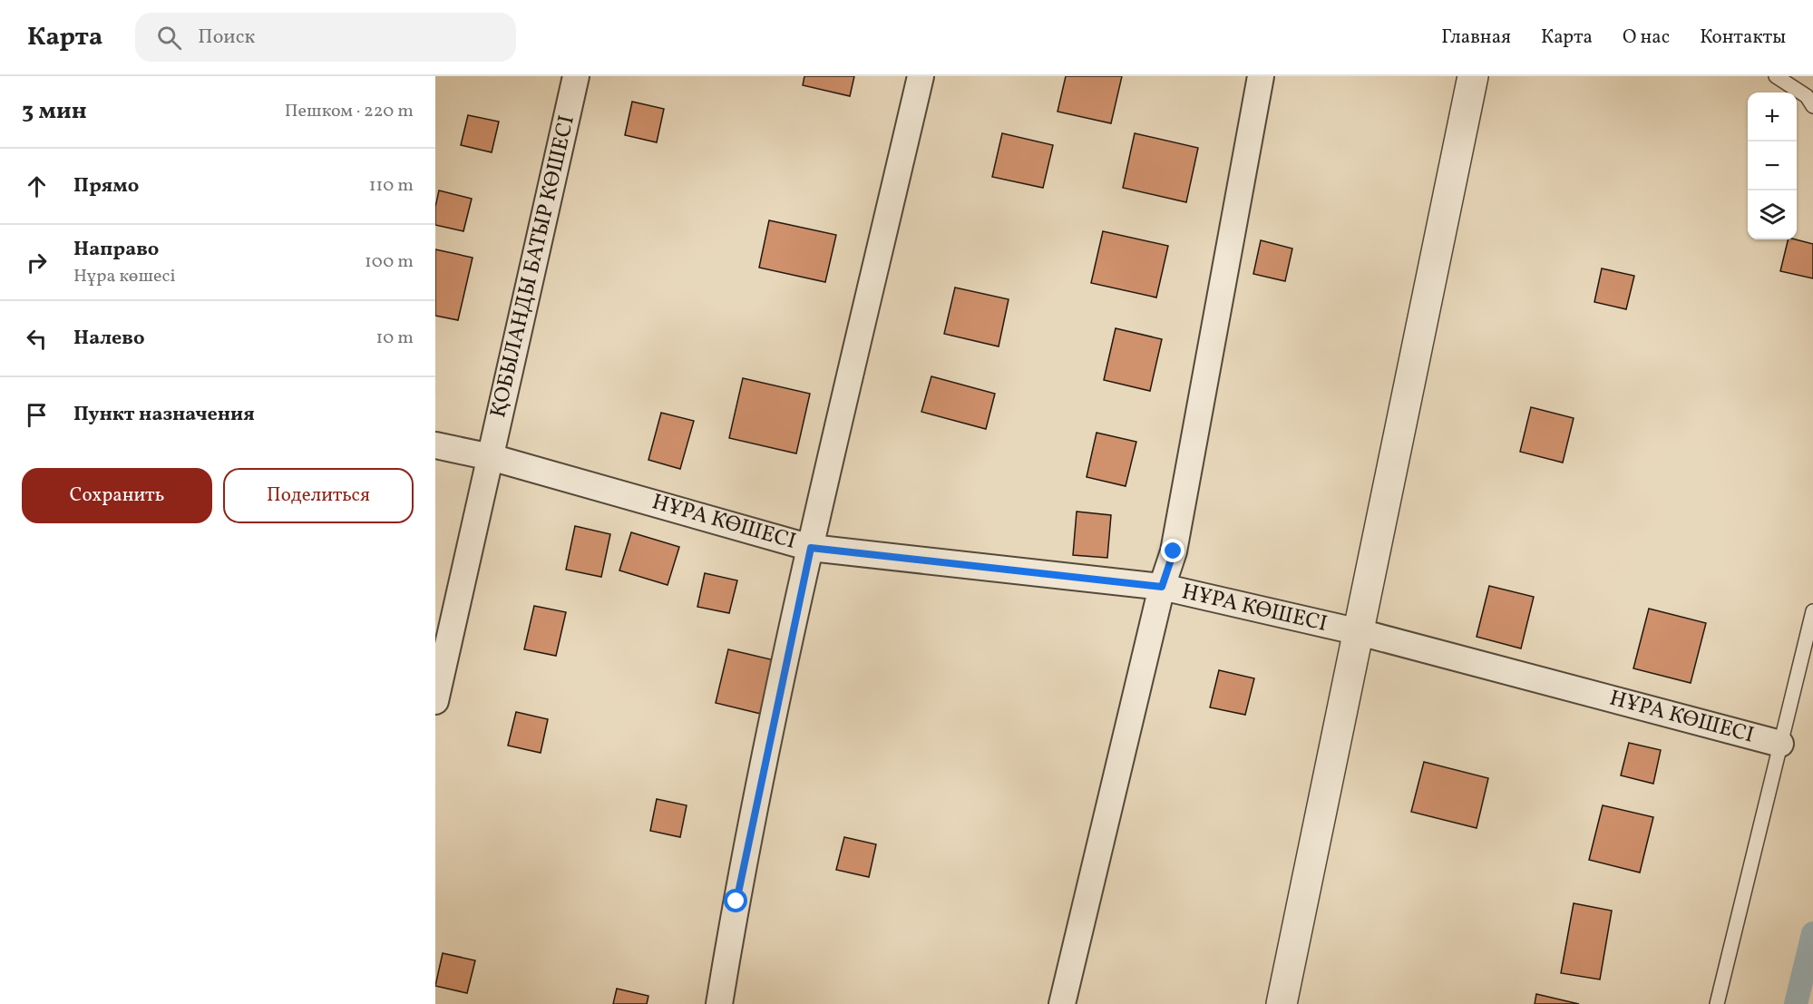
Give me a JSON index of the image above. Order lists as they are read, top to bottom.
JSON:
{
  "streets": {
    "street": ["ҚОБЫЛАНДЫ БАТЫР КӨШЕСІ", "НҰРА КӨШЕСІ"]
  },
  "crossings": [
    ["ҚОБЫЛАНДЫ БАТЫР КӨШЕСІ", "НҰРА КӨШЕСІ"]
  ],
  "page": {
    "header": "Карта",
    "search": "Поиск",
    "nav": [
      "Главная",
      "Карта",
      "О нас",
      "Контакты"
    ],
    "heading": ["3 мин", "Пешком · 220 m"],
    "map_buttons": ["+", "−"],
    "list": [
      ["Прямо", "110 m"],
      ["Направо", "Нұра көшесі", "100 m"],
      ["Налево", "10 m"],
      "Пункт назначения"
    ],
    "buttons": ["Сохранить", "Поделиться"]
  }
}
